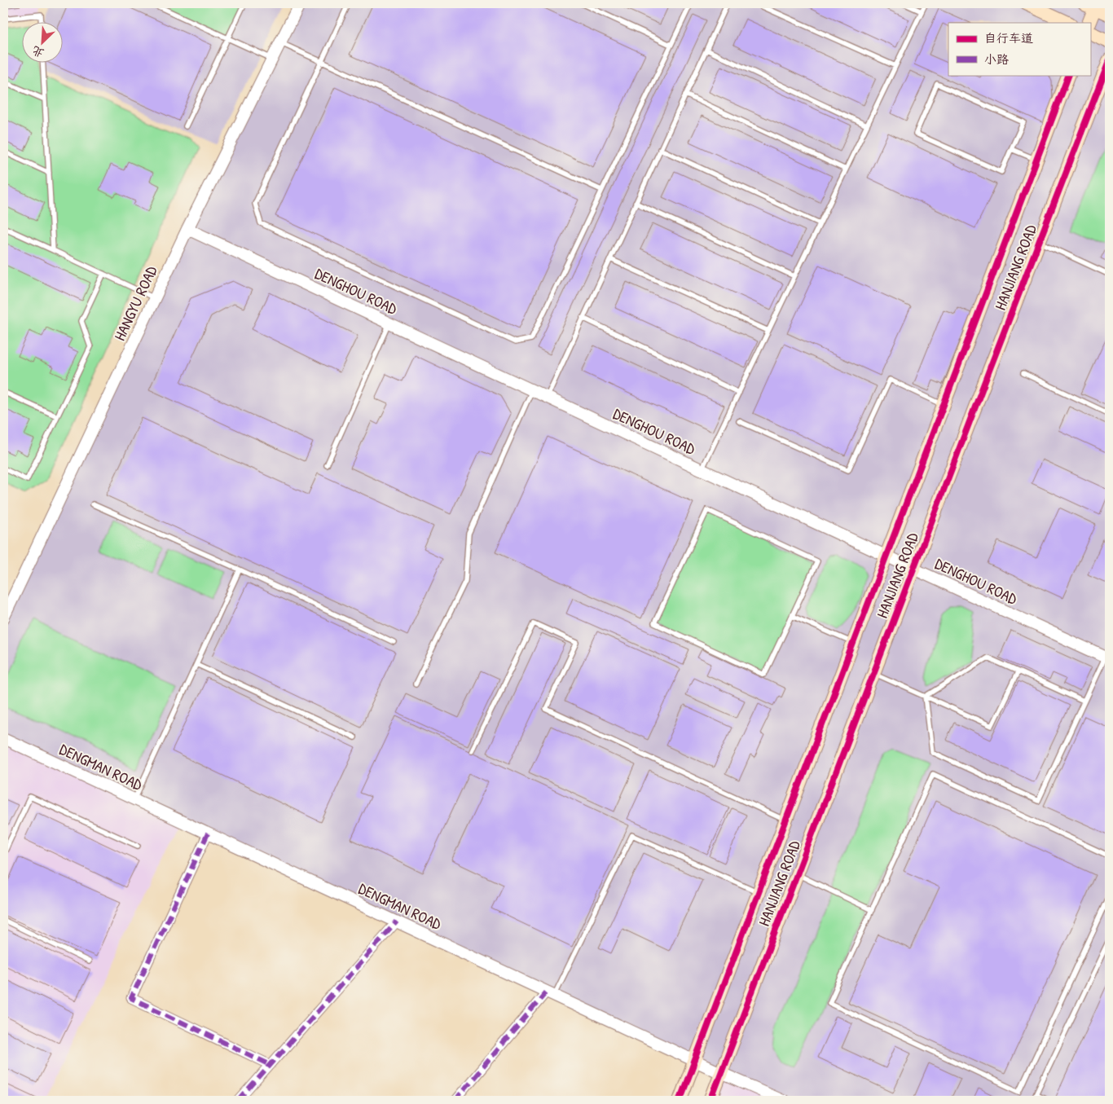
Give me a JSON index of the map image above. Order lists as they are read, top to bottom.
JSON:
{
  "streets": {
    "main road": ["HANJIANG ROAD"],
    "street": ["DENGHOU ROAD", "HANGYU ROAD", "DENGMAN ROAD"]
  },
  "crossings": [
    ["HANJIANG ROAD", "DENGHOU ROAD"],
    ["HANJIANG ROAD", "DENGMAN ROAD"],
    ["DENGHOU ROAD", "HANGYU ROAD"]
  ],
  "legend": ["自行车道", "小路"],
  "north": "bottom left"
}
